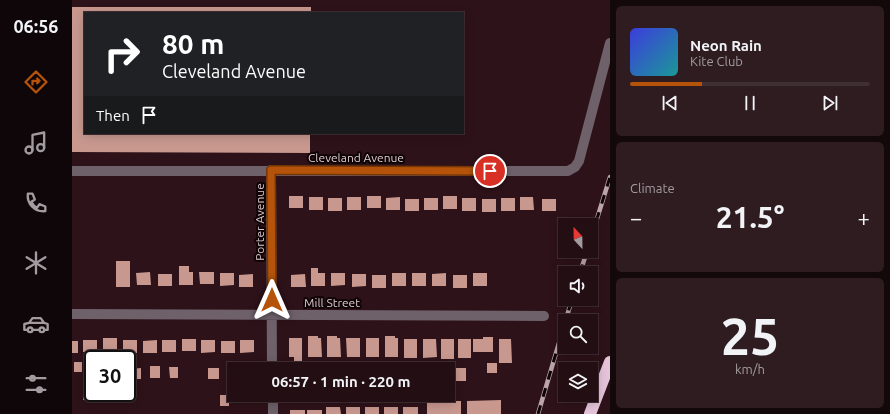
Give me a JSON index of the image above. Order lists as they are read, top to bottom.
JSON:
{
  "streets": {
    "street": ["Cleveland Avenue", "Porter Avenue", "Mill Street"]
  },
  "crossings": [
    ["Cleveland Avenue", "Porter Avenue"],
    ["Porter Avenue", "Mill Street"]
  ],
  "north": "top",
  "page": {
    "tabs": "06:56",
    "turn": ["80 m", "Cleveland Avenue"],
    "song": ["Neon Rain", "Kite Club"],
    "then": "Then",
    "tile": [
      "Climate",
      ["25", "km/h"]
    ],
    "heat": ["−", "21.5°", "+"],
    "limit": "30",
    "trip": "06:57 · 1 min · 220 m"
  }
}
